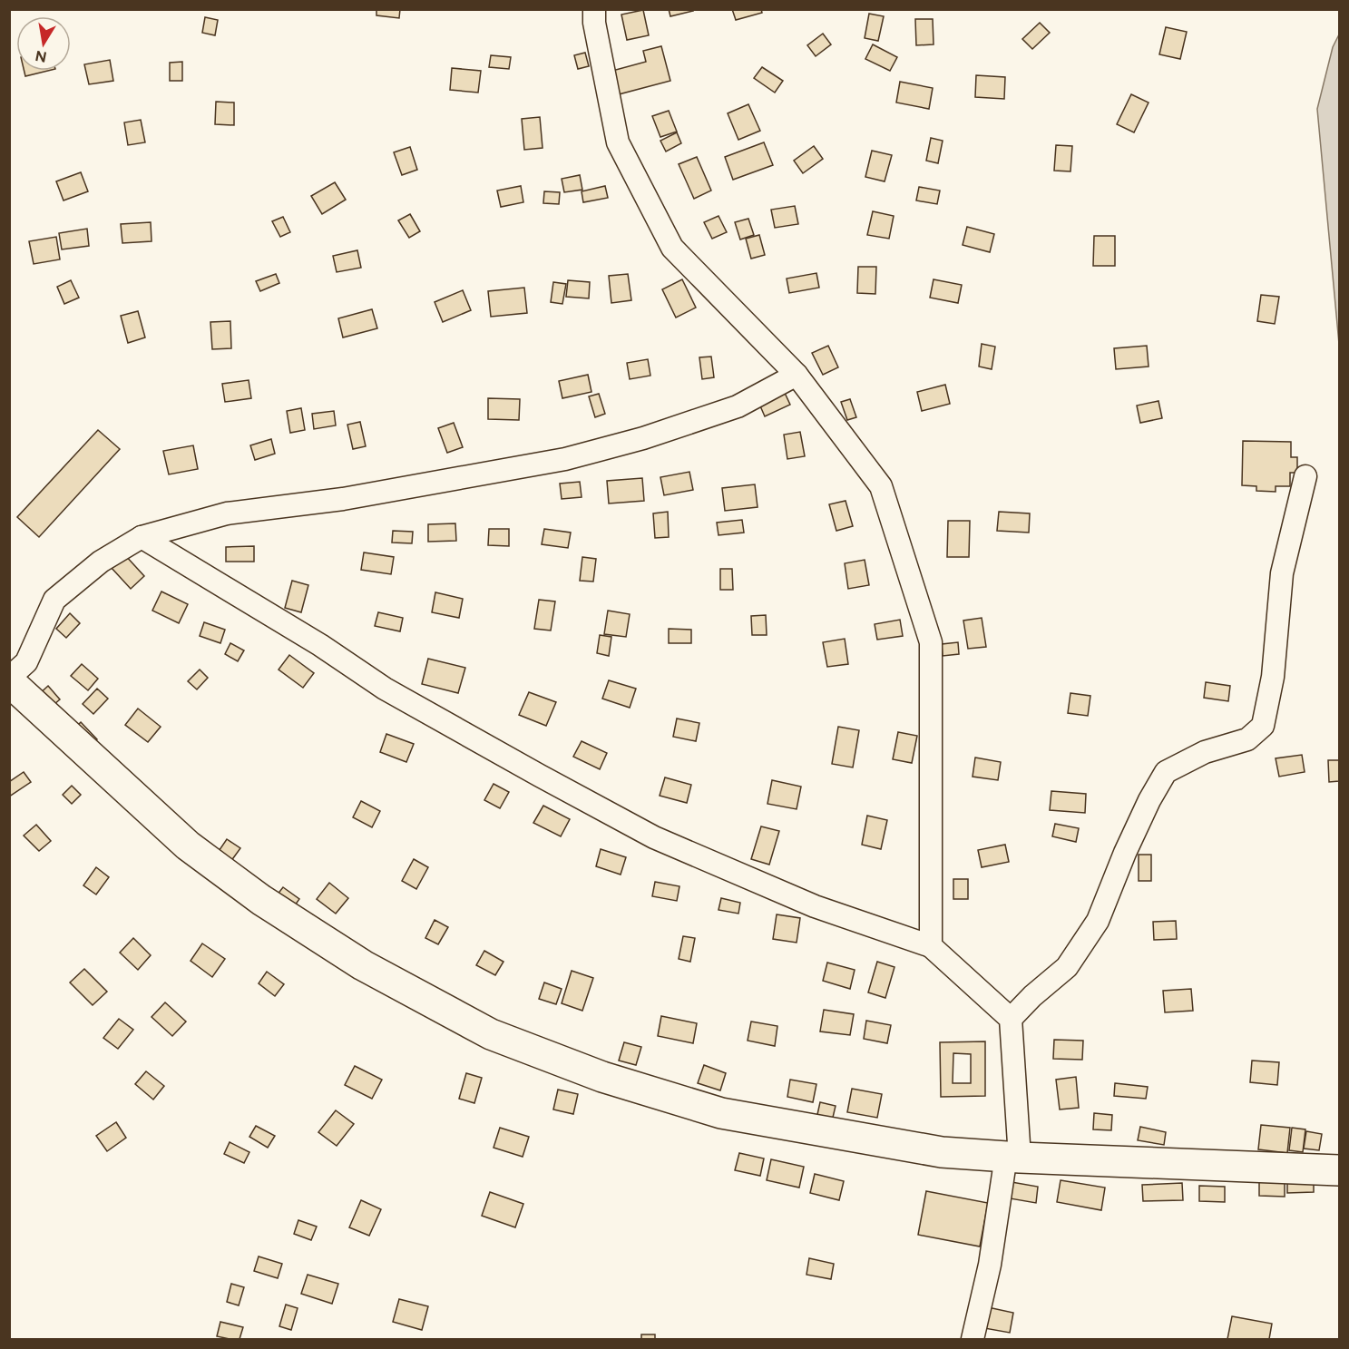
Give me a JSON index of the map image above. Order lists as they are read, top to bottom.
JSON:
{
  "north": "bottom"
}
